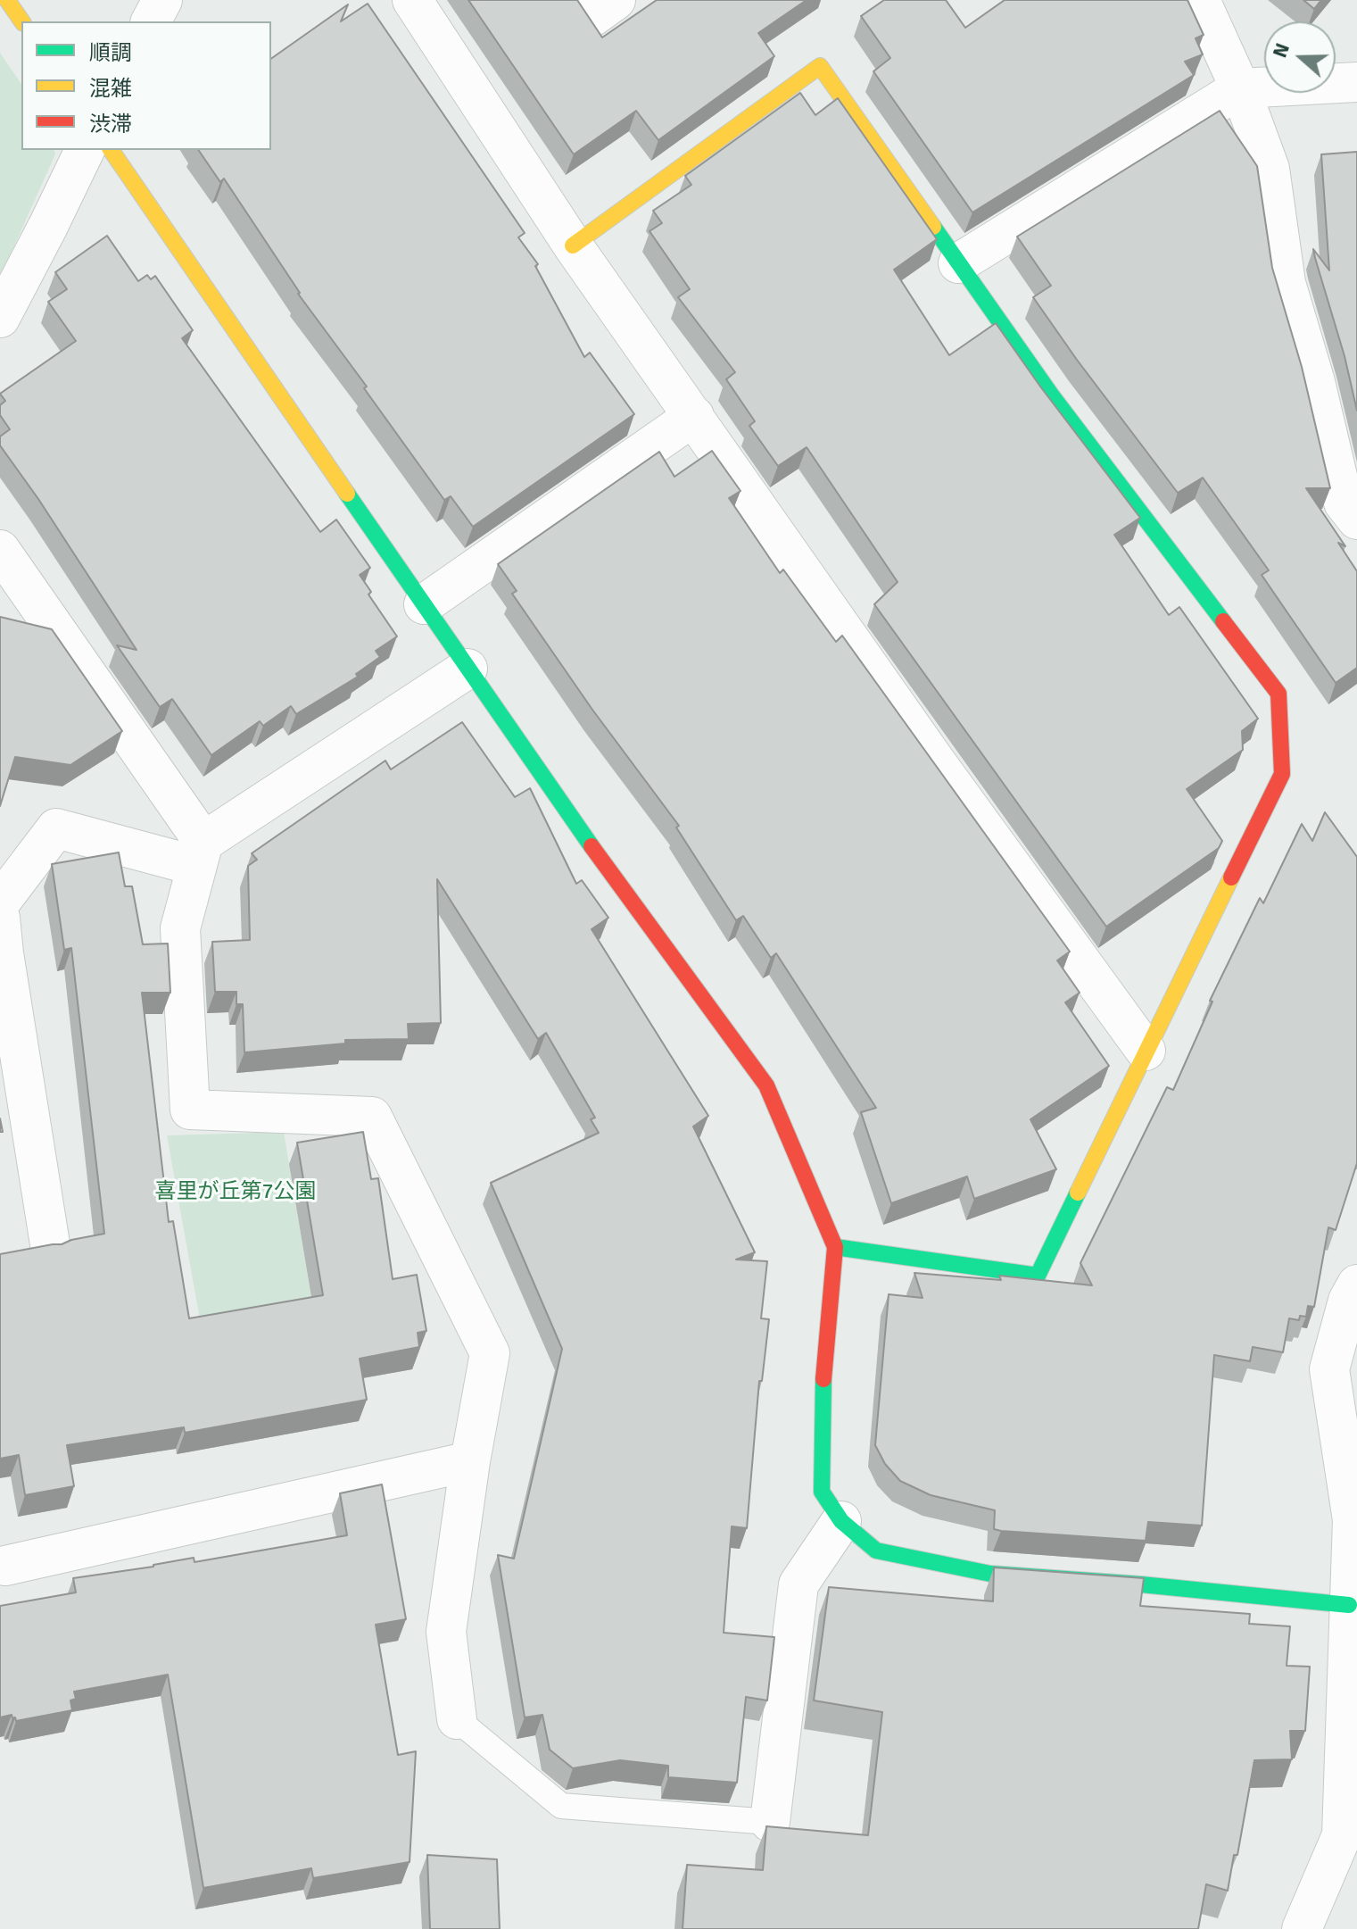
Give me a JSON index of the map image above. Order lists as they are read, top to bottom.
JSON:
{
  "parks": ["喜里が丘第7公園"],
  "legend": ["順調", "混雑", "渋滞"],
  "north": "left"
}
